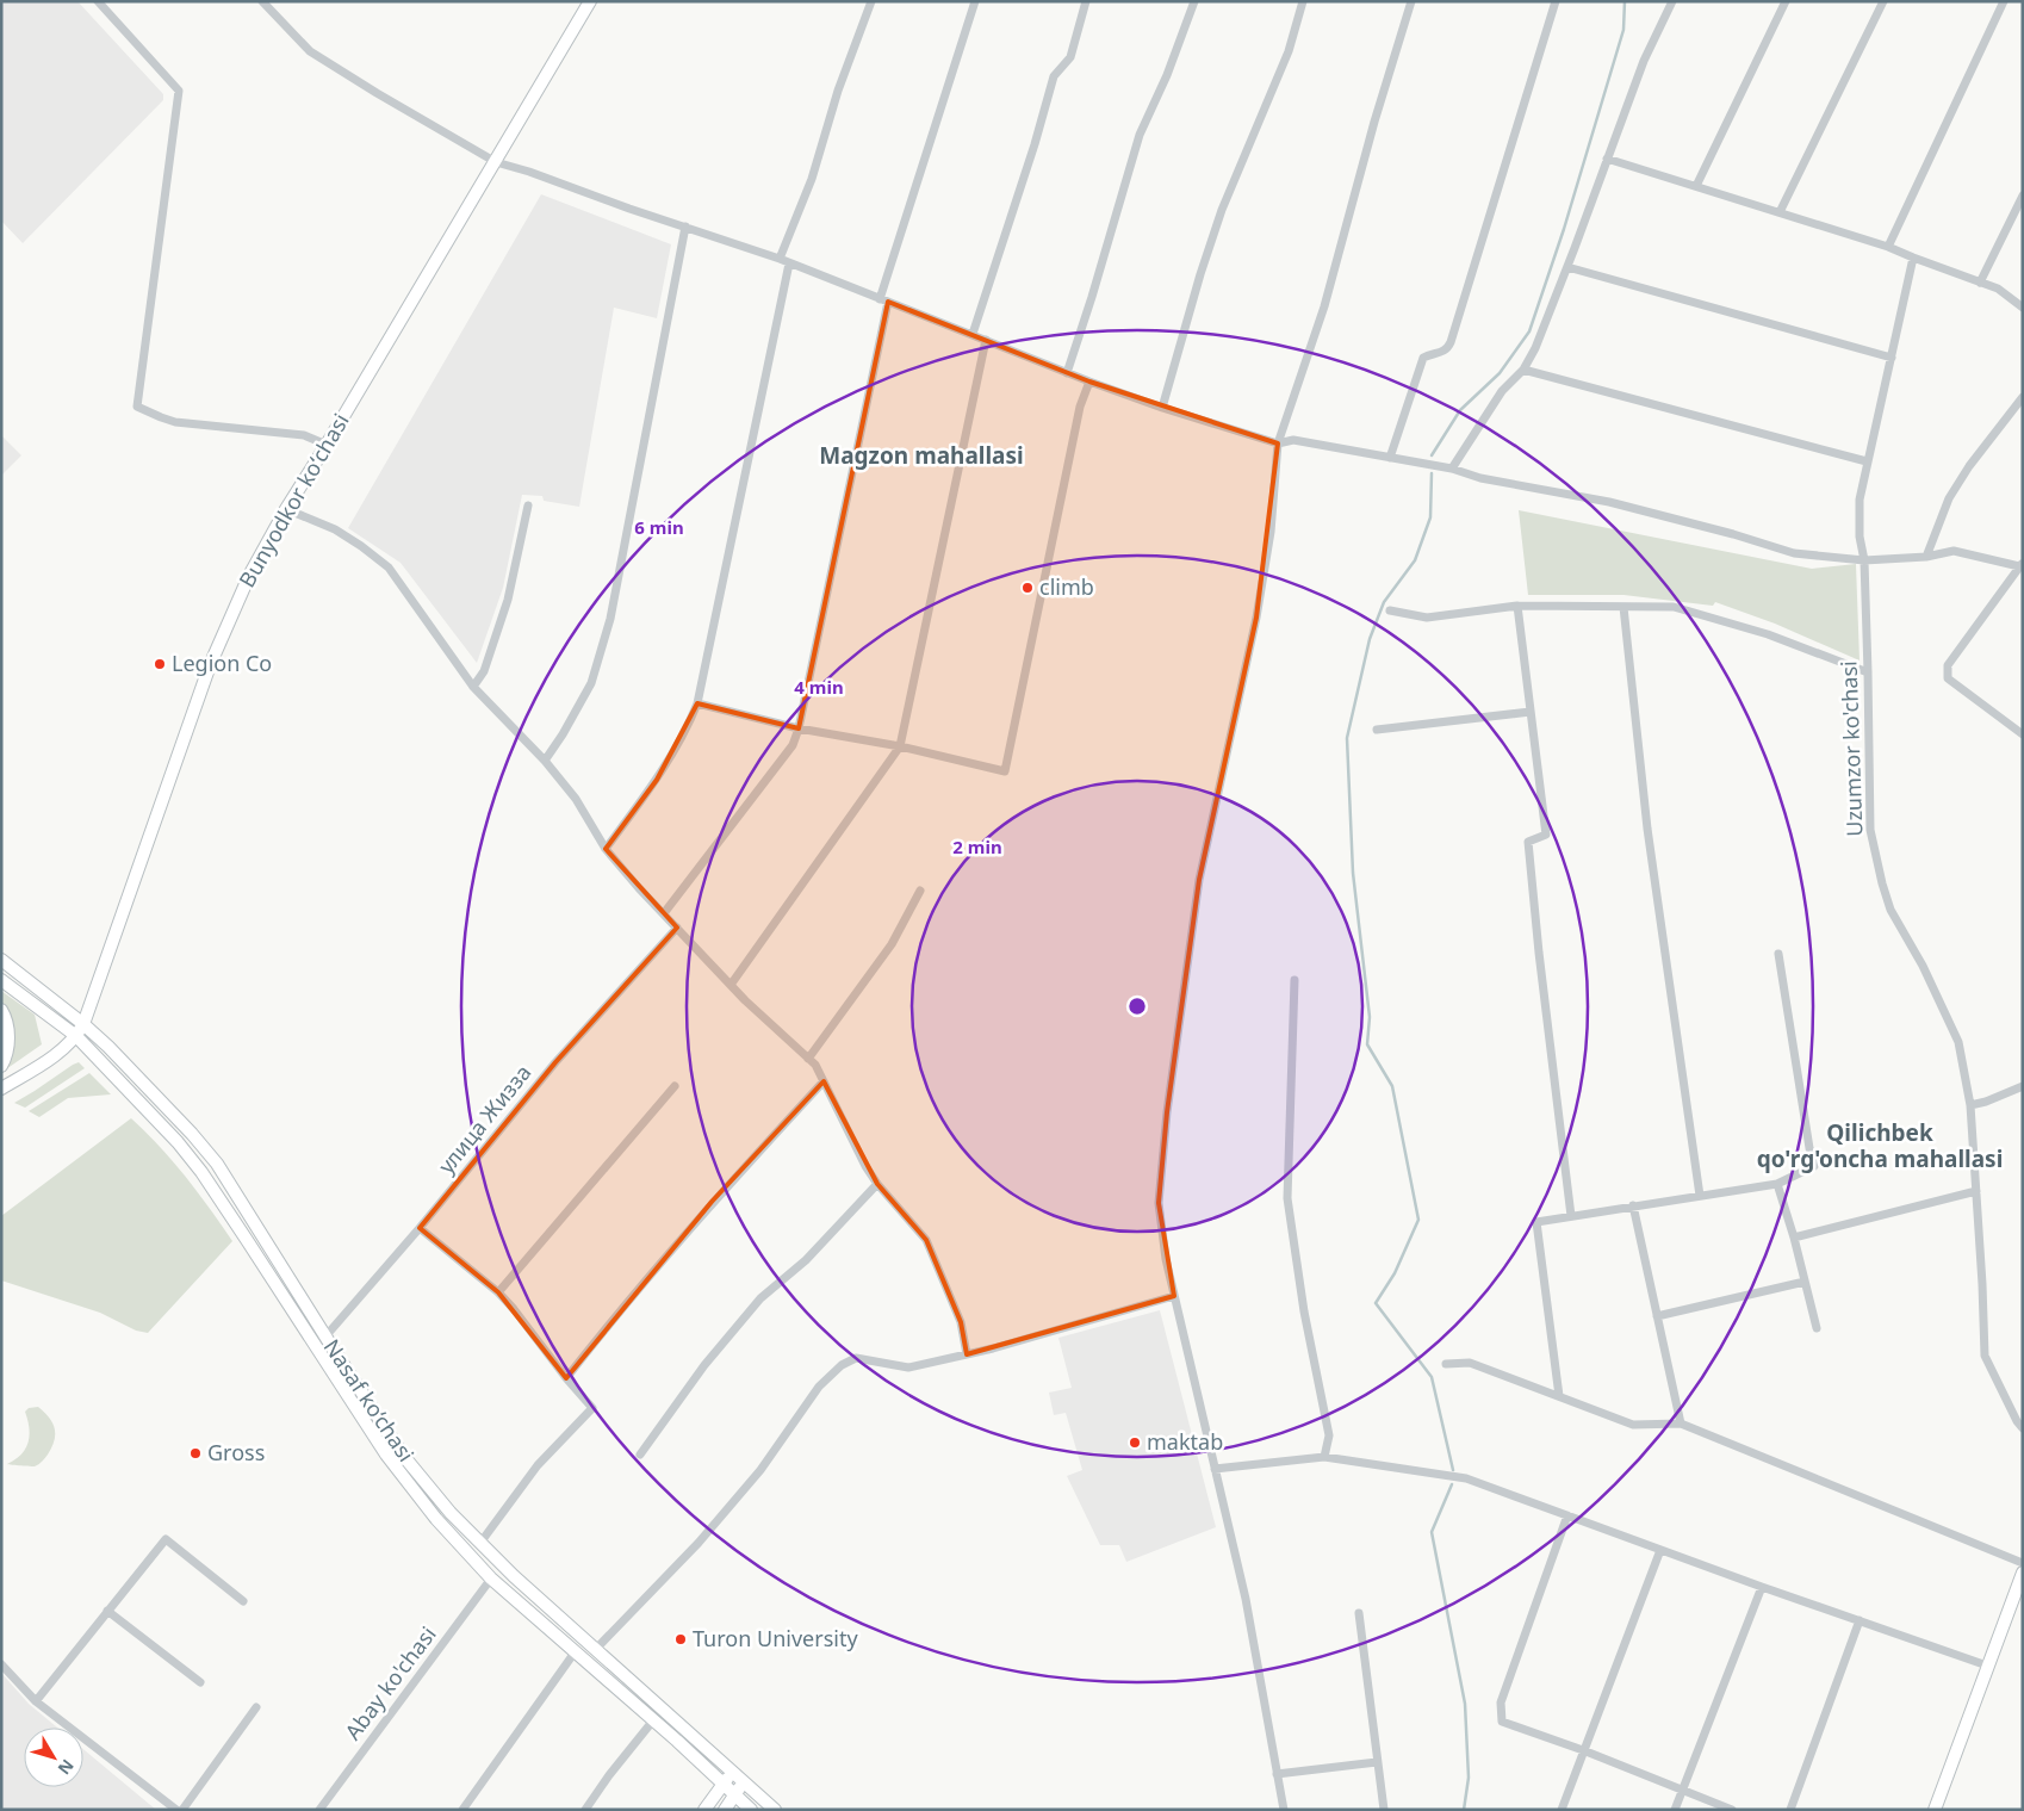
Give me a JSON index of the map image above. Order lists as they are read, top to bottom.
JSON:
{
  "streets": {
    "main road": ["Bunyodkor koʻchasi", "Nasaf ko‘chasi"],
    "street": ["Uzumzor ko'chasi", "улица Жизза", "Abay ko'chasi"]
  },
  "crossings": [
    ["Bunyodkor koʻchasi", "Nasaf ko‘chasi"],
    ["улица Жизза", "Nasaf ko‘chasi"],
    ["Nasaf ko‘chasi", "Abay ko'chasi"]
  ],
  "districts": ["Magzon mahallasi", "Qilichbek qo'rg'oncha mahallasi"],
  "places": [
    "climb",
    "Legion Co",
    "maktab",
    "Gross",
    "Turon University"
  ],
  "north": "bottom right",
  "rings": ["6 min", "4 min", "2 min"]
}
